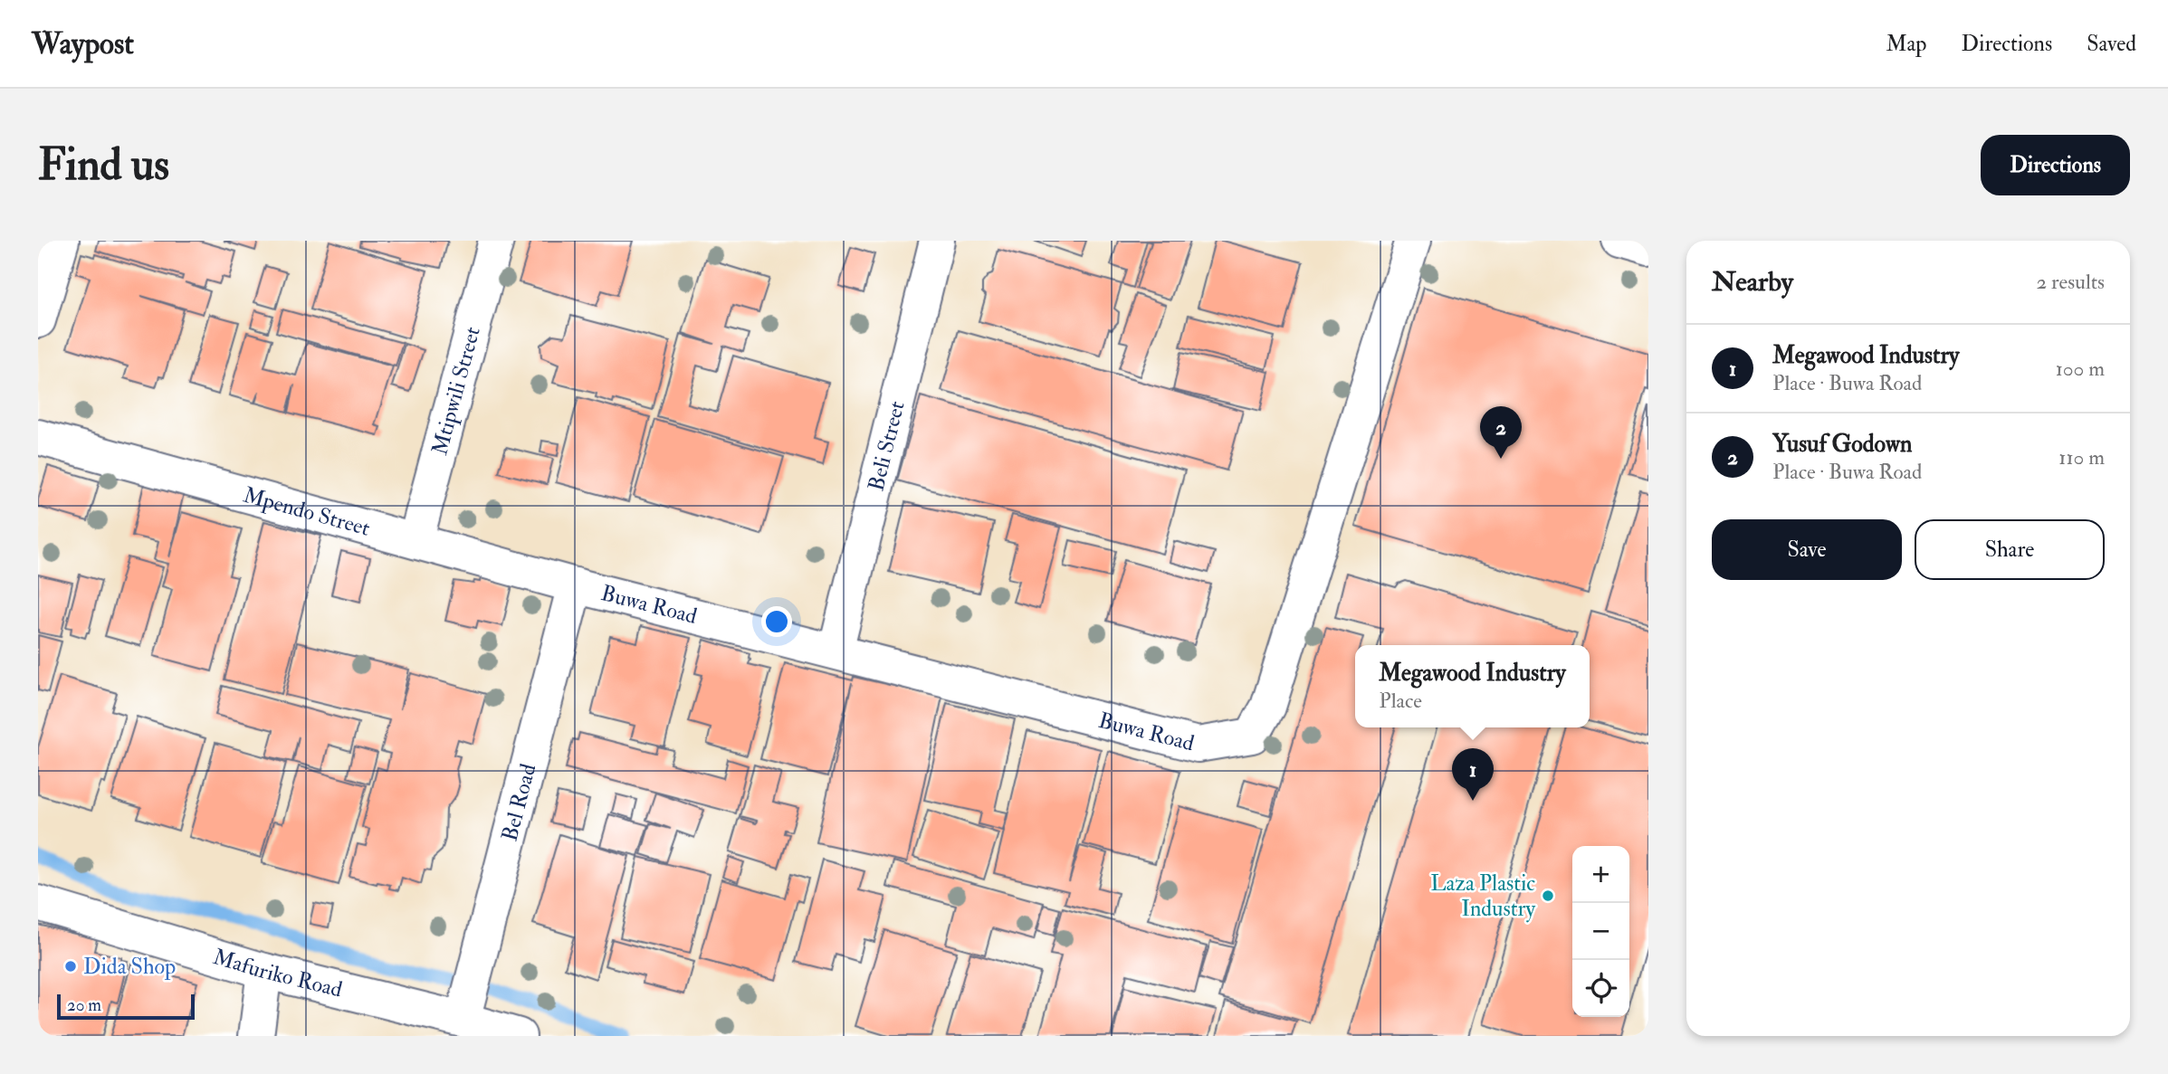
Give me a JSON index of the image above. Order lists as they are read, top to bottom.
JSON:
{
  "streets": {
    "street": [
      "Mtipwili Street",
      "Beli Street",
      "Mpendo Street",
      "Buwa Road",
      "Bel Road",
      "Mafuriko Road"
    ]
  },
  "crossings": [
    ["Mtipwili Street", "Mpendo Street"],
    ["Beli Street", "Buwa Road"],
    ["Mpendo Street", "Buwa Road"],
    ["Mpendo Street", "Bel Road"],
    ["Buwa Road", "Bel Road"],
    ["Bel Road", "Mafuriko Road"]
  ],
  "places": ["Laza Plastic Industry", "Dida Shop"],
  "scale_bar": "20 m",
  "page": {
    "header": "Waypost",
    "nav": ["Map", "Directions", "Saved"],
    "buttons": [
      "Directions",
      ["Save", "Share"]
    ],
    "title": "Find us",
    "heading": ["Nearby", "2 results"],
    "list": [
      {
        "mark": "1",
        "name": "Megawood Industry",
        "note": "Place · Buwa Road",
        "value": "100 m"
      },
      {
        "mark": "2",
        "name": "Yusuf Godown",
        "note": "Place · Buwa Road",
        "value": "110 m"
      }
    ],
    "pins": ["2", "1"],
    "popup": ["Megawood Industry", "Place"],
    "map_buttons": ["+", "−"],
    "scale": "20 m"
  }
}
